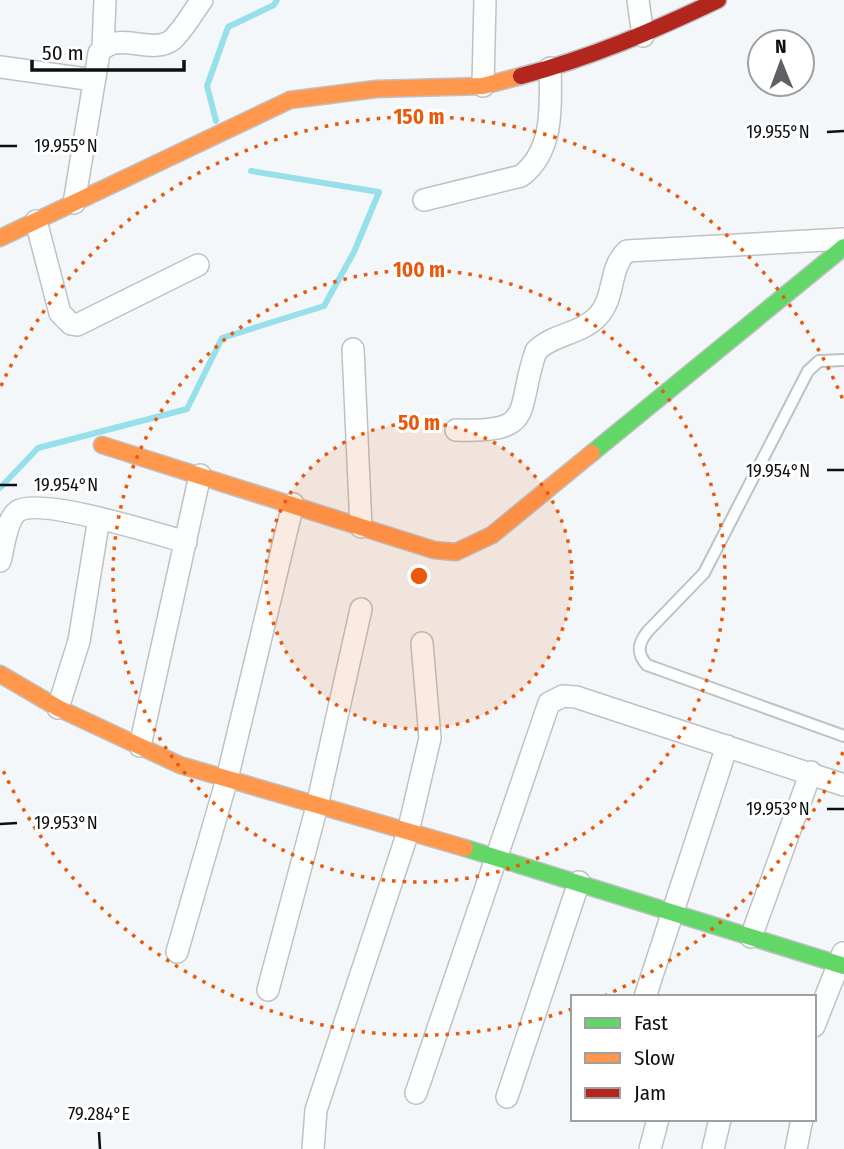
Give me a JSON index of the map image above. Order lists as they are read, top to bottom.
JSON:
{
  "legend": ["Fast", "Slow", "Jam"],
  "scale_bar": "50 m",
  "north": "top",
  "coordinates": [
    "19.955°N",
    "19.954°N",
    "19.953°N",
    "79.284°E"
  ],
  "rings": ["150 m", "100 m", "50 m"]
}
